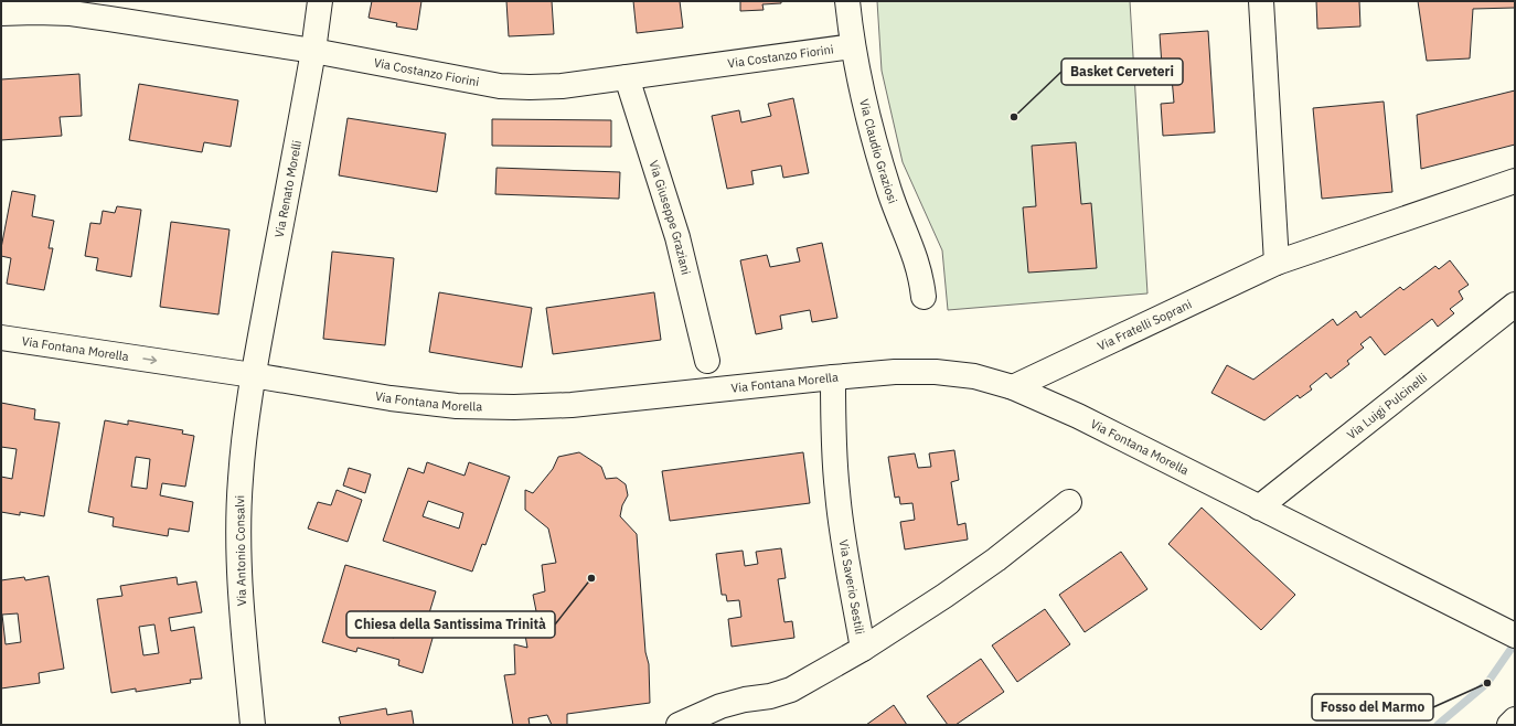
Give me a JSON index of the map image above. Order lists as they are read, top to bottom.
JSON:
{
  "streets": {
    "street": [
      "Via Costanzo Fiorini",
      "Via Claudio Graziosi",
      "Via Renato Morelli",
      "Via Giuseppe Graziani",
      "Via Fratelli Soprani",
      "Via Fontana Morella",
      "Via Luigi Pulcinelli",
      "Via Antonio Consalvi",
      "Via Saverio Sestili"
    ]
  },
  "crossings": [
    ["Via Costanzo Fiorini", "Via Claudio Graziosi"],
    ["Via Costanzo Fiorini", "Via Renato Morelli"],
    ["Via Costanzo Fiorini", "Via Giuseppe Graziani"],
    ["Via Renato Morelli", "Via Fontana Morella"],
    ["Via Renato Morelli", "Via Antonio Consalvi"],
    ["Via Fratelli Soprani", "Via Fontana Morella"],
    ["Via Fontana Morella", "Via Luigi Pulcinelli"],
    ["Via Fontana Morella", "Via Antonio Consalvi"],
    ["Via Fontana Morella", "Via Saverio Sestili"]
  ],
  "places": ["Basket Cerveteri", "Chiesa della Santissima Trinità", "Fosso del Marmo"]
}
